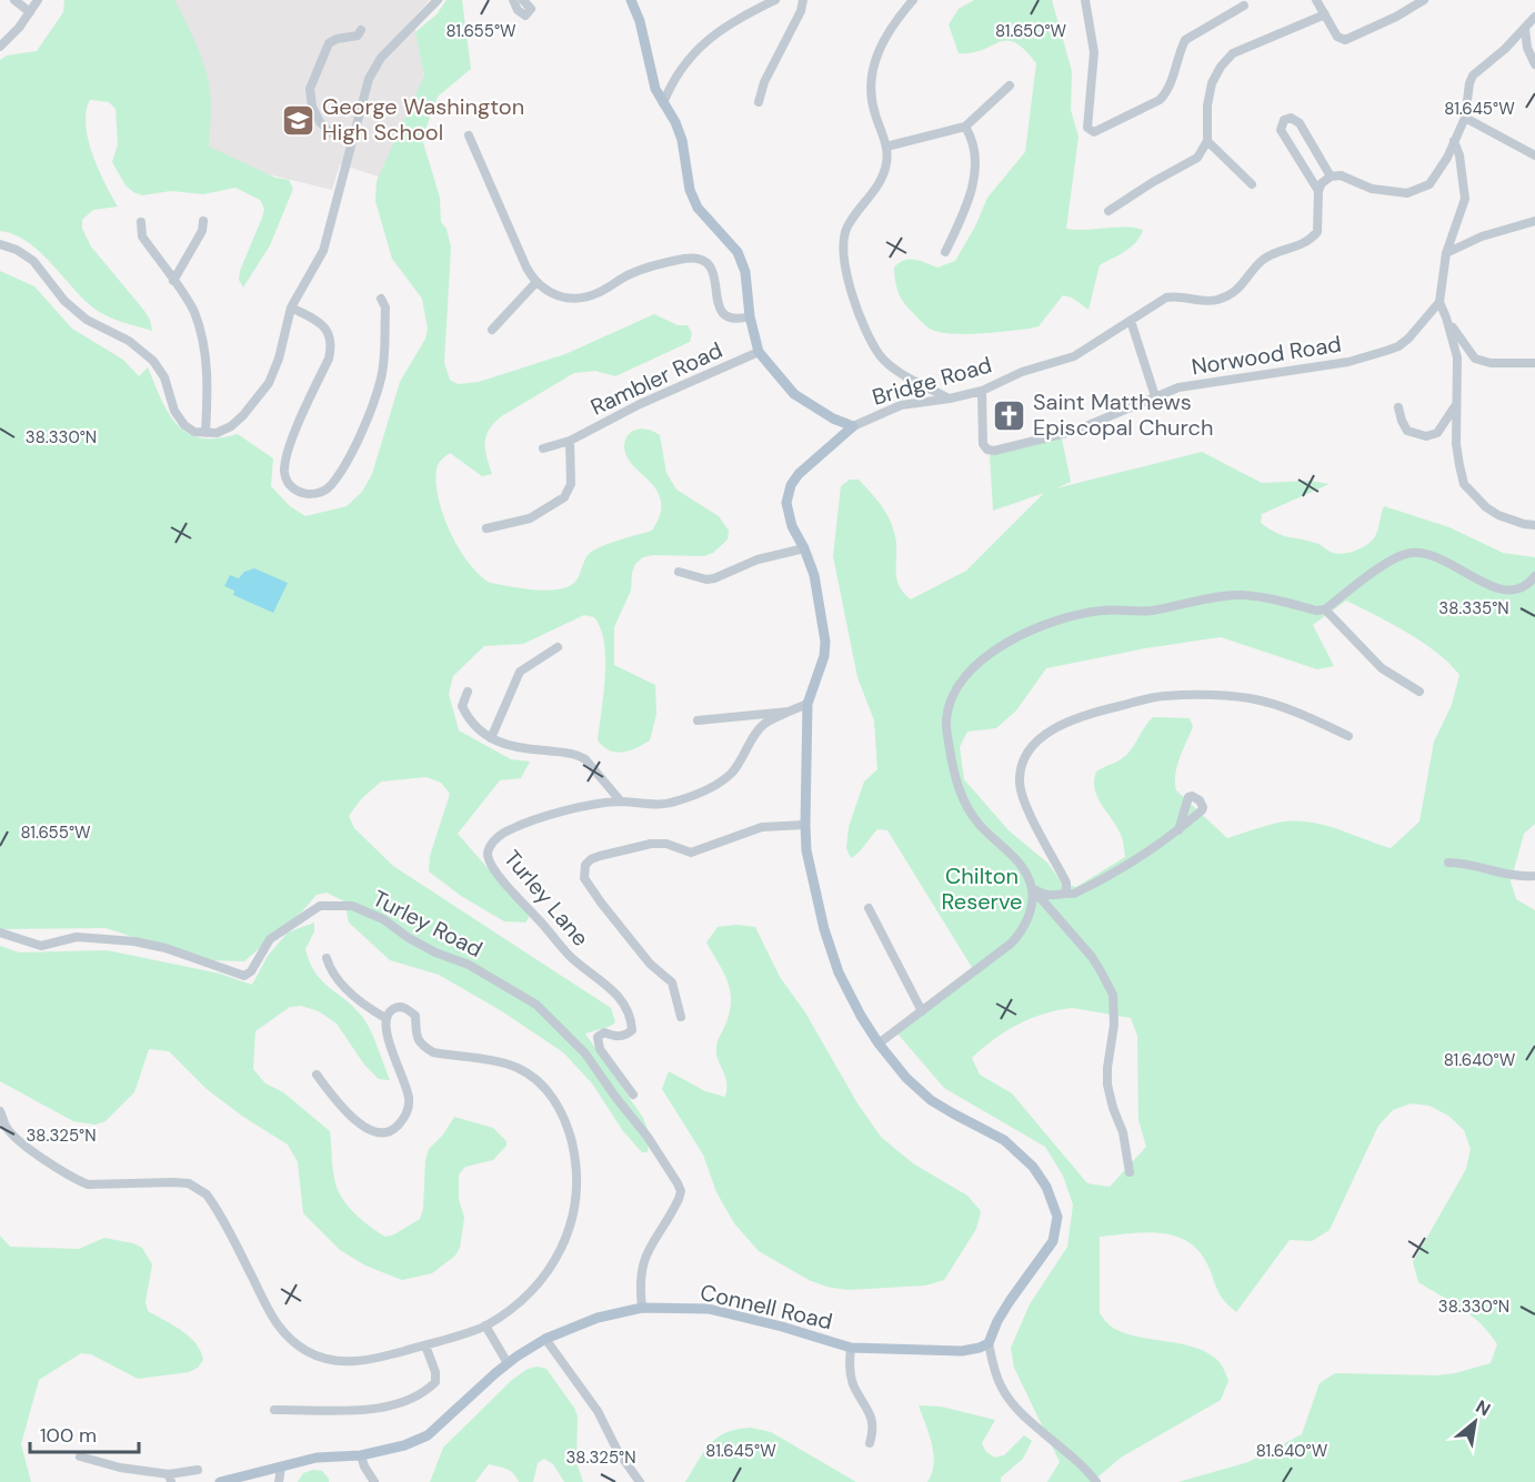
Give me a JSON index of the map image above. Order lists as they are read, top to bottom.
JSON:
{
  "streets": {
    "main road": ["Bridge Road", "Connell Road"],
    "street": [
      "Norwood Road",
      "Rambler Road",
      "Turley Lane",
      "Turley Road"
    ]
  },
  "crossings": [
    ["Norwood Road", "Bridge Road"],
    ["Bridge Road", "Connell Road"],
    ["Turley Road", "Connell Road"]
  ],
  "parks": ["Chilton Reserve"],
  "places": {
    "school or university": ["George Washington High School"],
    "church": ["Saint Matthews Episcopal Church"]
  },
  "scale_bar": "100 m",
  "north": "top right",
  "coordinates": [
    "81.655°W",
    "81.650°W",
    "81.645°W",
    "38.330°N",
    "38.335°N",
    "81.640°W",
    "38.325°N"
  ]
}
